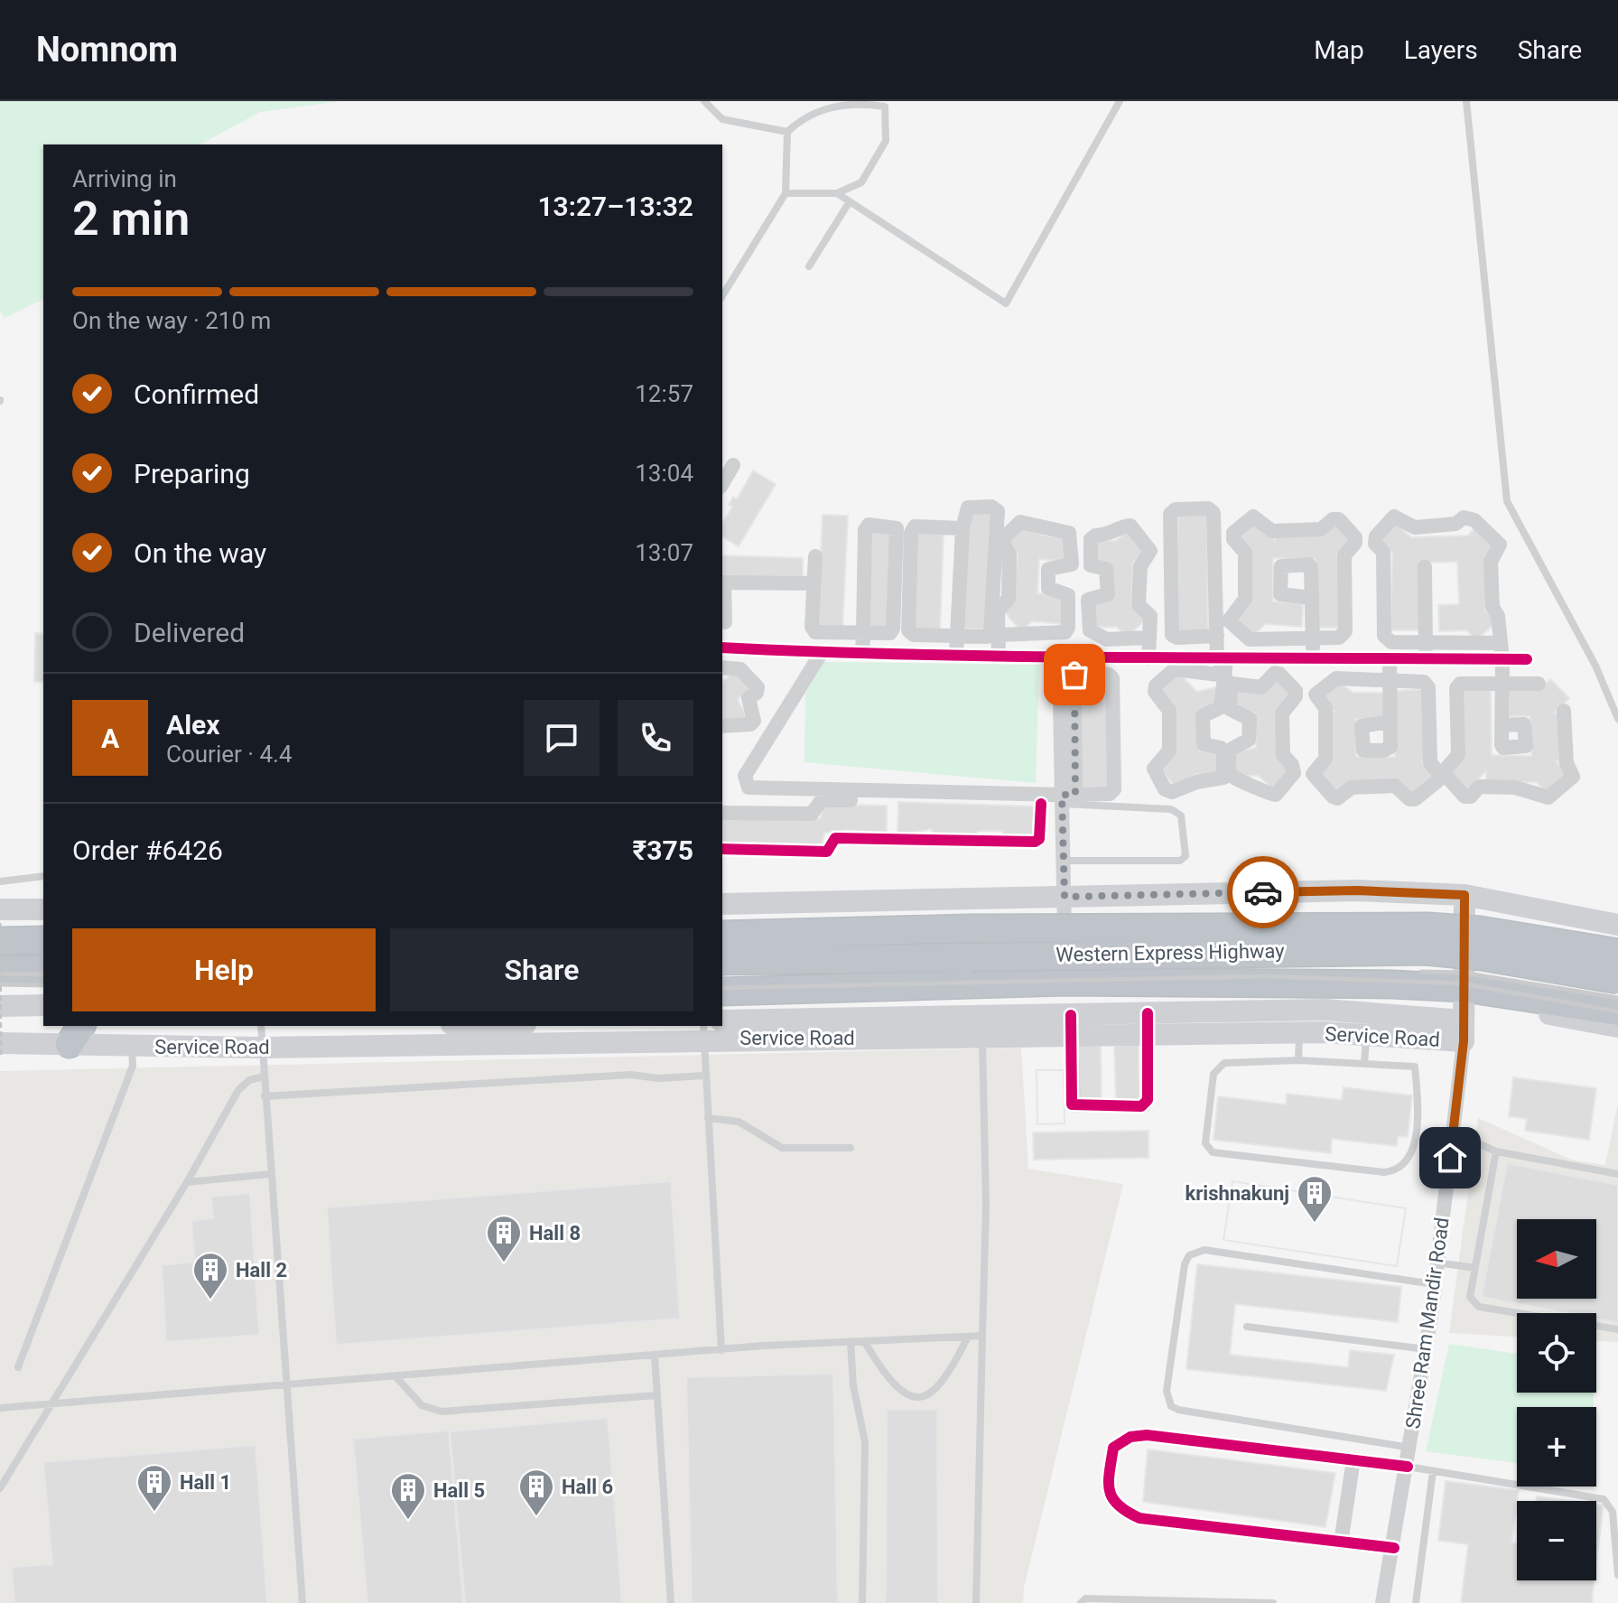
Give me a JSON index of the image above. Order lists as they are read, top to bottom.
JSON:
{
  "streets": {
    "highway": ["Western Express Highway"],
    "main road": ["Service Road"],
    "street": ["Shree Ram Mandir Road"]
  },
  "crossings": [
    ["Service Road", "Shree Ram Mandir Road"]
  ],
  "places": {
    "building": [
      "krishnakunj",
      "Hall 8",
      "Hall 2",
      "Hall 1",
      "Hall 6",
      "Hall 5"
    ]
  },
  "north": "left",
  "page": {
    "header": "Nomnom",
    "nav": ["Map", "Layers", "Share"],
    "heading": ["2 min", "Arriving in", "13:27–13:32"],
    "panel": [
      "Alex",
      "Courier · 4.4",
      "Order #6426",
      "₹375"
    ],
    "bar": "On the way · 210 m",
    "list": [
      ["Confirmed", "12:57"],
      ["Preparing", "13:04"],
      ["On the way", "13:07"],
      "Delivered"
    ],
    "round": "A",
    "buttons": ["Help", "Share"],
    "map_buttons": ["+", "−"]
  }
}
